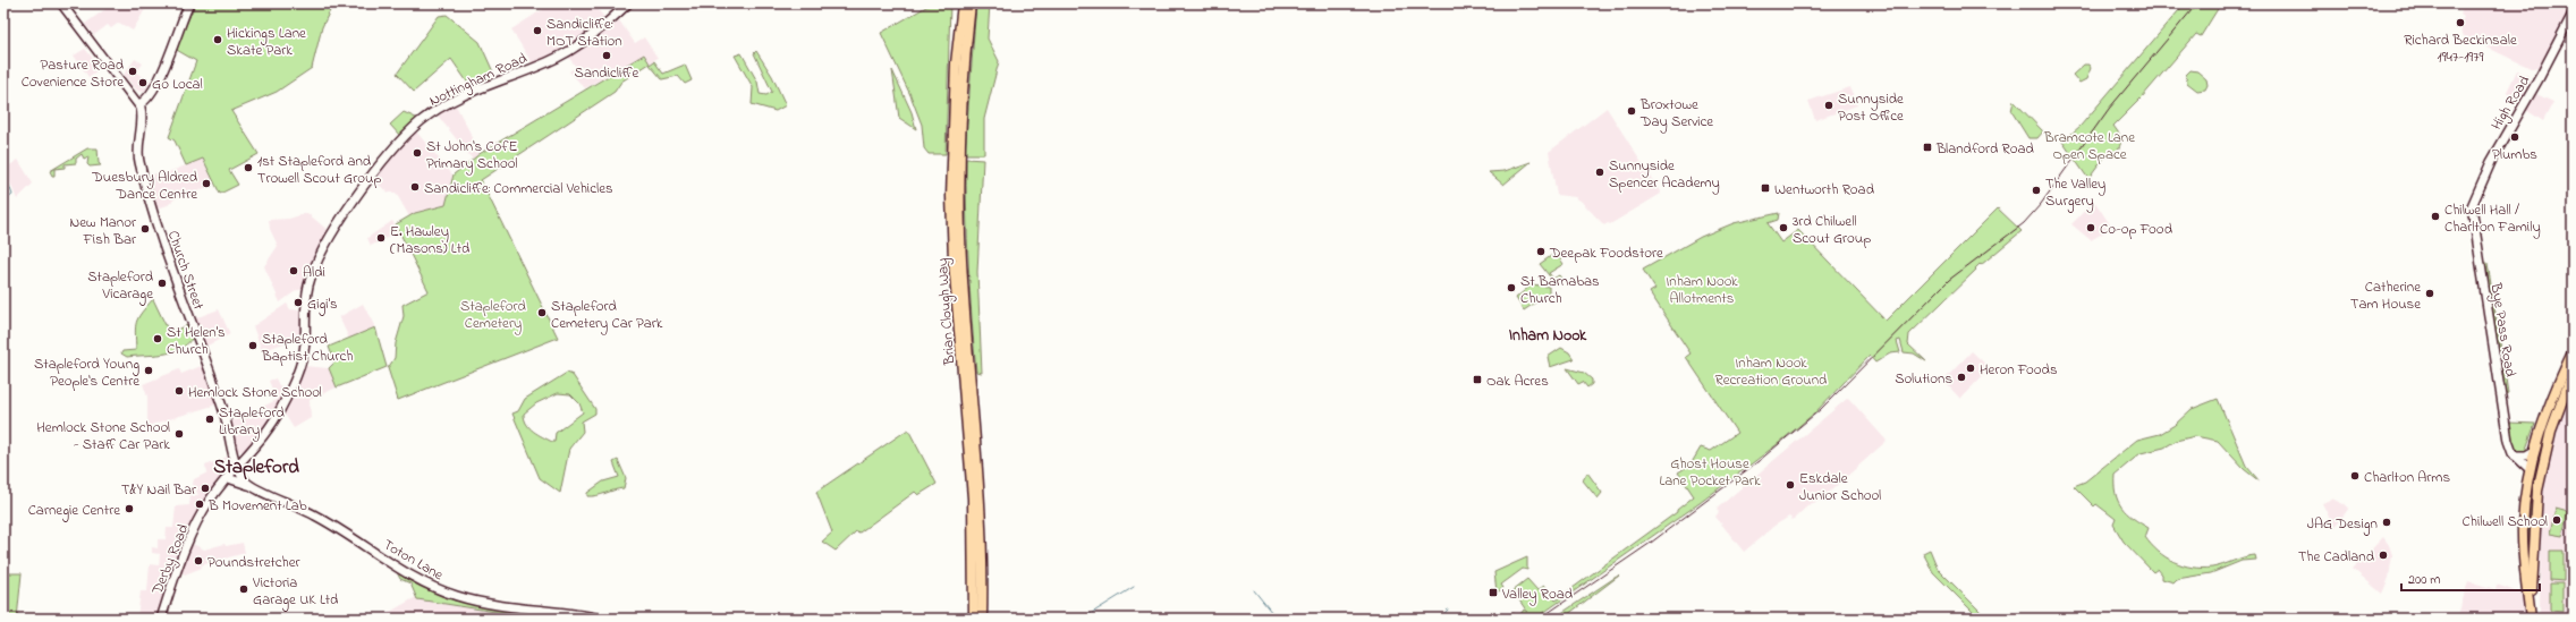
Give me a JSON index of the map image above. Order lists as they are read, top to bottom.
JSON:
{
  "streets": {
    "main road": [
      "Nottingham Road",
      "High Road",
      "Church Street",
      "Brian Clough Way",
      "Bye Pass Road",
      "Derby Road",
      "Toton Lane"
    ]
  },
  "crossings": [
    ["Nottingham Road", "Church Street"],
    ["Nottingham Road", "Derby Road"],
    ["High Road", "Bye Pass Road"],
    ["Church Street", "Derby Road"],
    ["Derby Road", "Toton Lane"]
  ],
  "districts": ["Inham Nook", "Stapleford"],
  "parks": [
    "Bramcote Lane Open Space",
    "Inham Nook Allotments",
    "Stapleford Cemetery",
    "Inham Nook Recreation Ground",
    "Ghost House Lane Pocket Park"
  ],
  "places": {
    "other": [
      "Richard Beckinsale 1947-1979",
      "Sandicliffe: MOT Station",
      "Hickings Lane Skate Park",
      "Sandicliffe",
      "Pasture Road Covenience Store",
      "Go Local",
      "Sunnyside Post Office",
      "Broxtowe Day Service",
      "Plumbs",
      "St John's CofE Primary School",
      "1st Stapleford and Trowell Scout Group",
      "Sunnyside Spencer Academy",
      "Duesbury Aldred Dance Centre",
      "Sandicliffe: Commercial Vehicles",
      "The Valley Surgery",
      "Chilwell Hall / Charlton Family",
      "3rd Chilwell Scout Group",
      "Co-op Food",
      "New Manor Fish Bar",
      "E. Hawley (Masons) Ltd",
      "Deepak Foodstore",
      "Aldi",
      "Stapleford Vicarage",
      "St Barnabas Church",
      "Catherine Tam House",
      "Gigi's",
      "Stapleford Cemetery Car Park",
      "St Helen's Church",
      "Stapleford Baptist Church",
      "Heron Foods",
      "Stapleford Young People's Centre",
      "Solutions",
      "Hemlock Stone School",
      "Stapleford Library",
      "Hemlock Stone School - Staff Car Park",
      "Charlton Arms",
      "Eskdale Junior School",
      "T&Y Nail Bar",
      "B Movement Lab",
      "Carnegie Centre",
      "Chilwell School",
      "JAG Design",
      "The Cadland",
      "Poundstretcher",
      "Victoria Garage UK Ltd"
    ],
    "transit": [
      "Blandford Road",
      "Wentworth Road",
      "Oak Acres",
      "Valley Road"
    ]
  },
  "scale_bar": "200 m"
}
